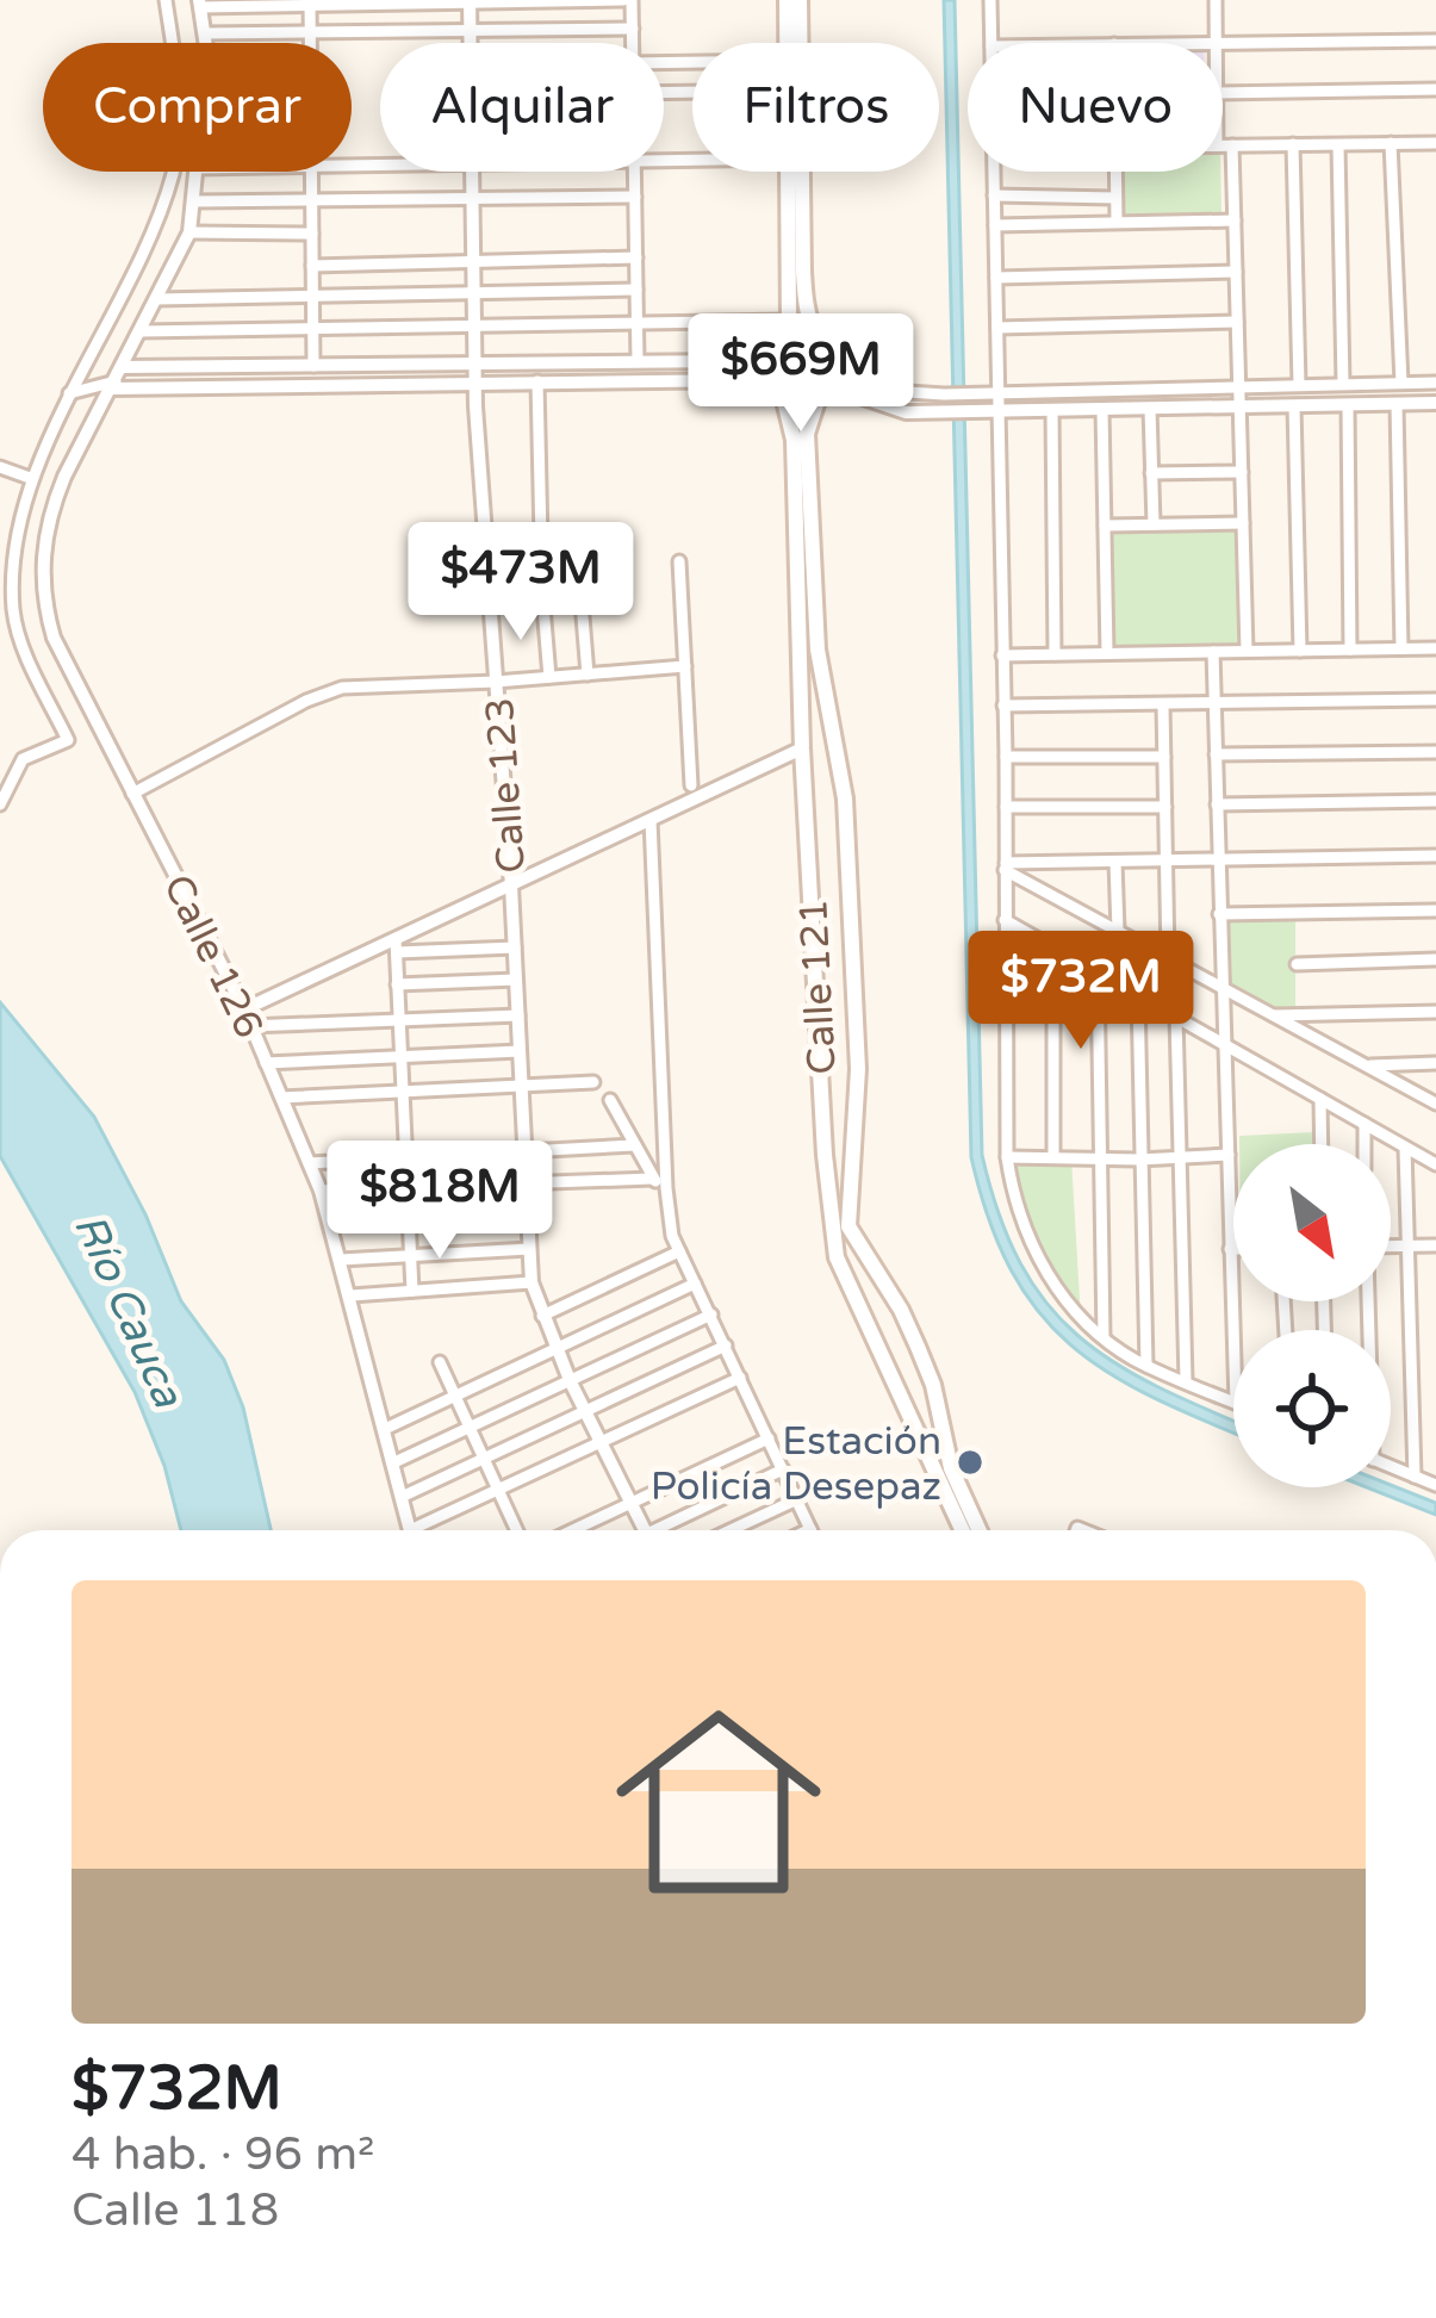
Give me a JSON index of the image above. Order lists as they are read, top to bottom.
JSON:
{
  "streets": {
    "main road": ["Calle 121"],
    "street": ["Calle 123", "Calle 126"]
  },
  "water": ["Río Cauca"],
  "places": ["Estación Policía Desepaz"],
  "north": "bottom right",
  "page": {
    "chip": [
      "Comprar",
      "Alquilar",
      "Filtros",
      "Nuevo"
    ],
    "price": [
      "$669M",
      "$473M",
      "$732M",
      "$818M"
    ],
    "list": [
      {
        "name": "$732M",
        "note": "4 hab. · 96 m² · Calle 118"
      }
    ]
  }
}
